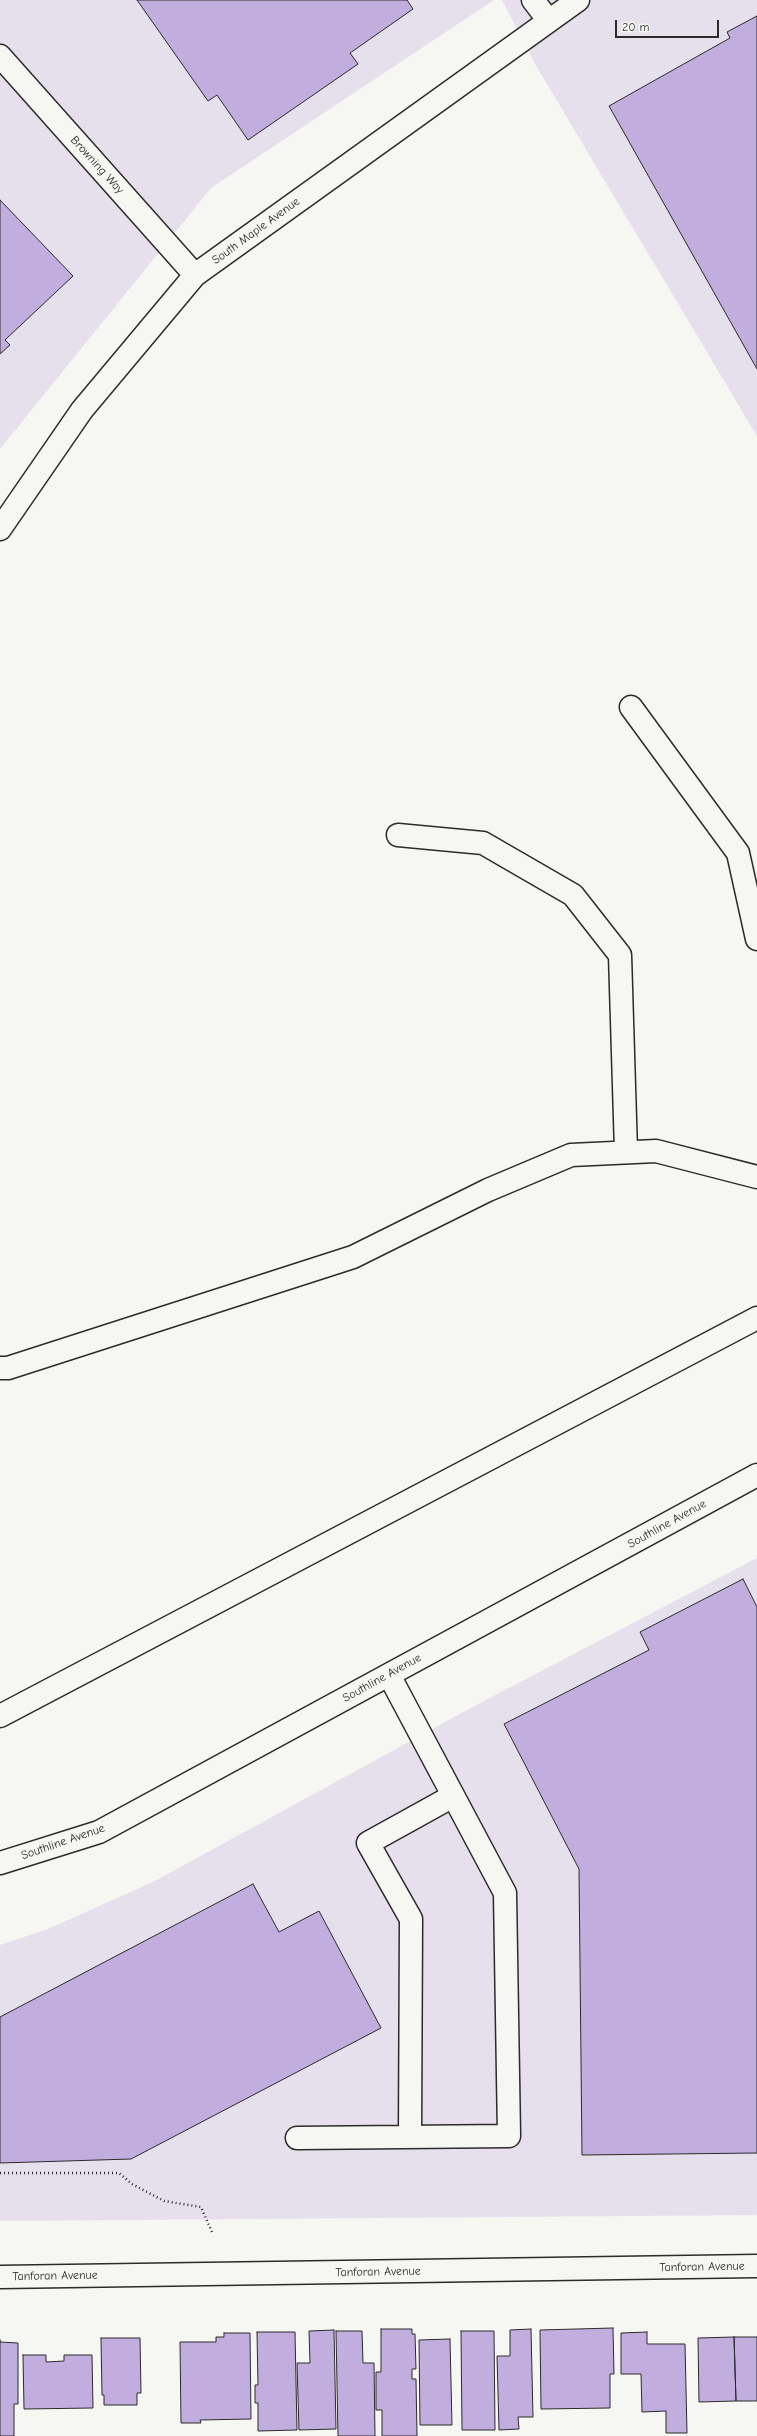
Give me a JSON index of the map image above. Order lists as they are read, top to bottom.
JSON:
{
  "streets": {
    "street": [
      "Browning Way",
      "South Maple Avenue",
      "Southline Avenue",
      "Tanforan Avenue"
    ]
  },
  "crossings": [
    ["Browning Way", "South Maple Avenue"]
  ],
  "scale_bar": "20 m"
}
